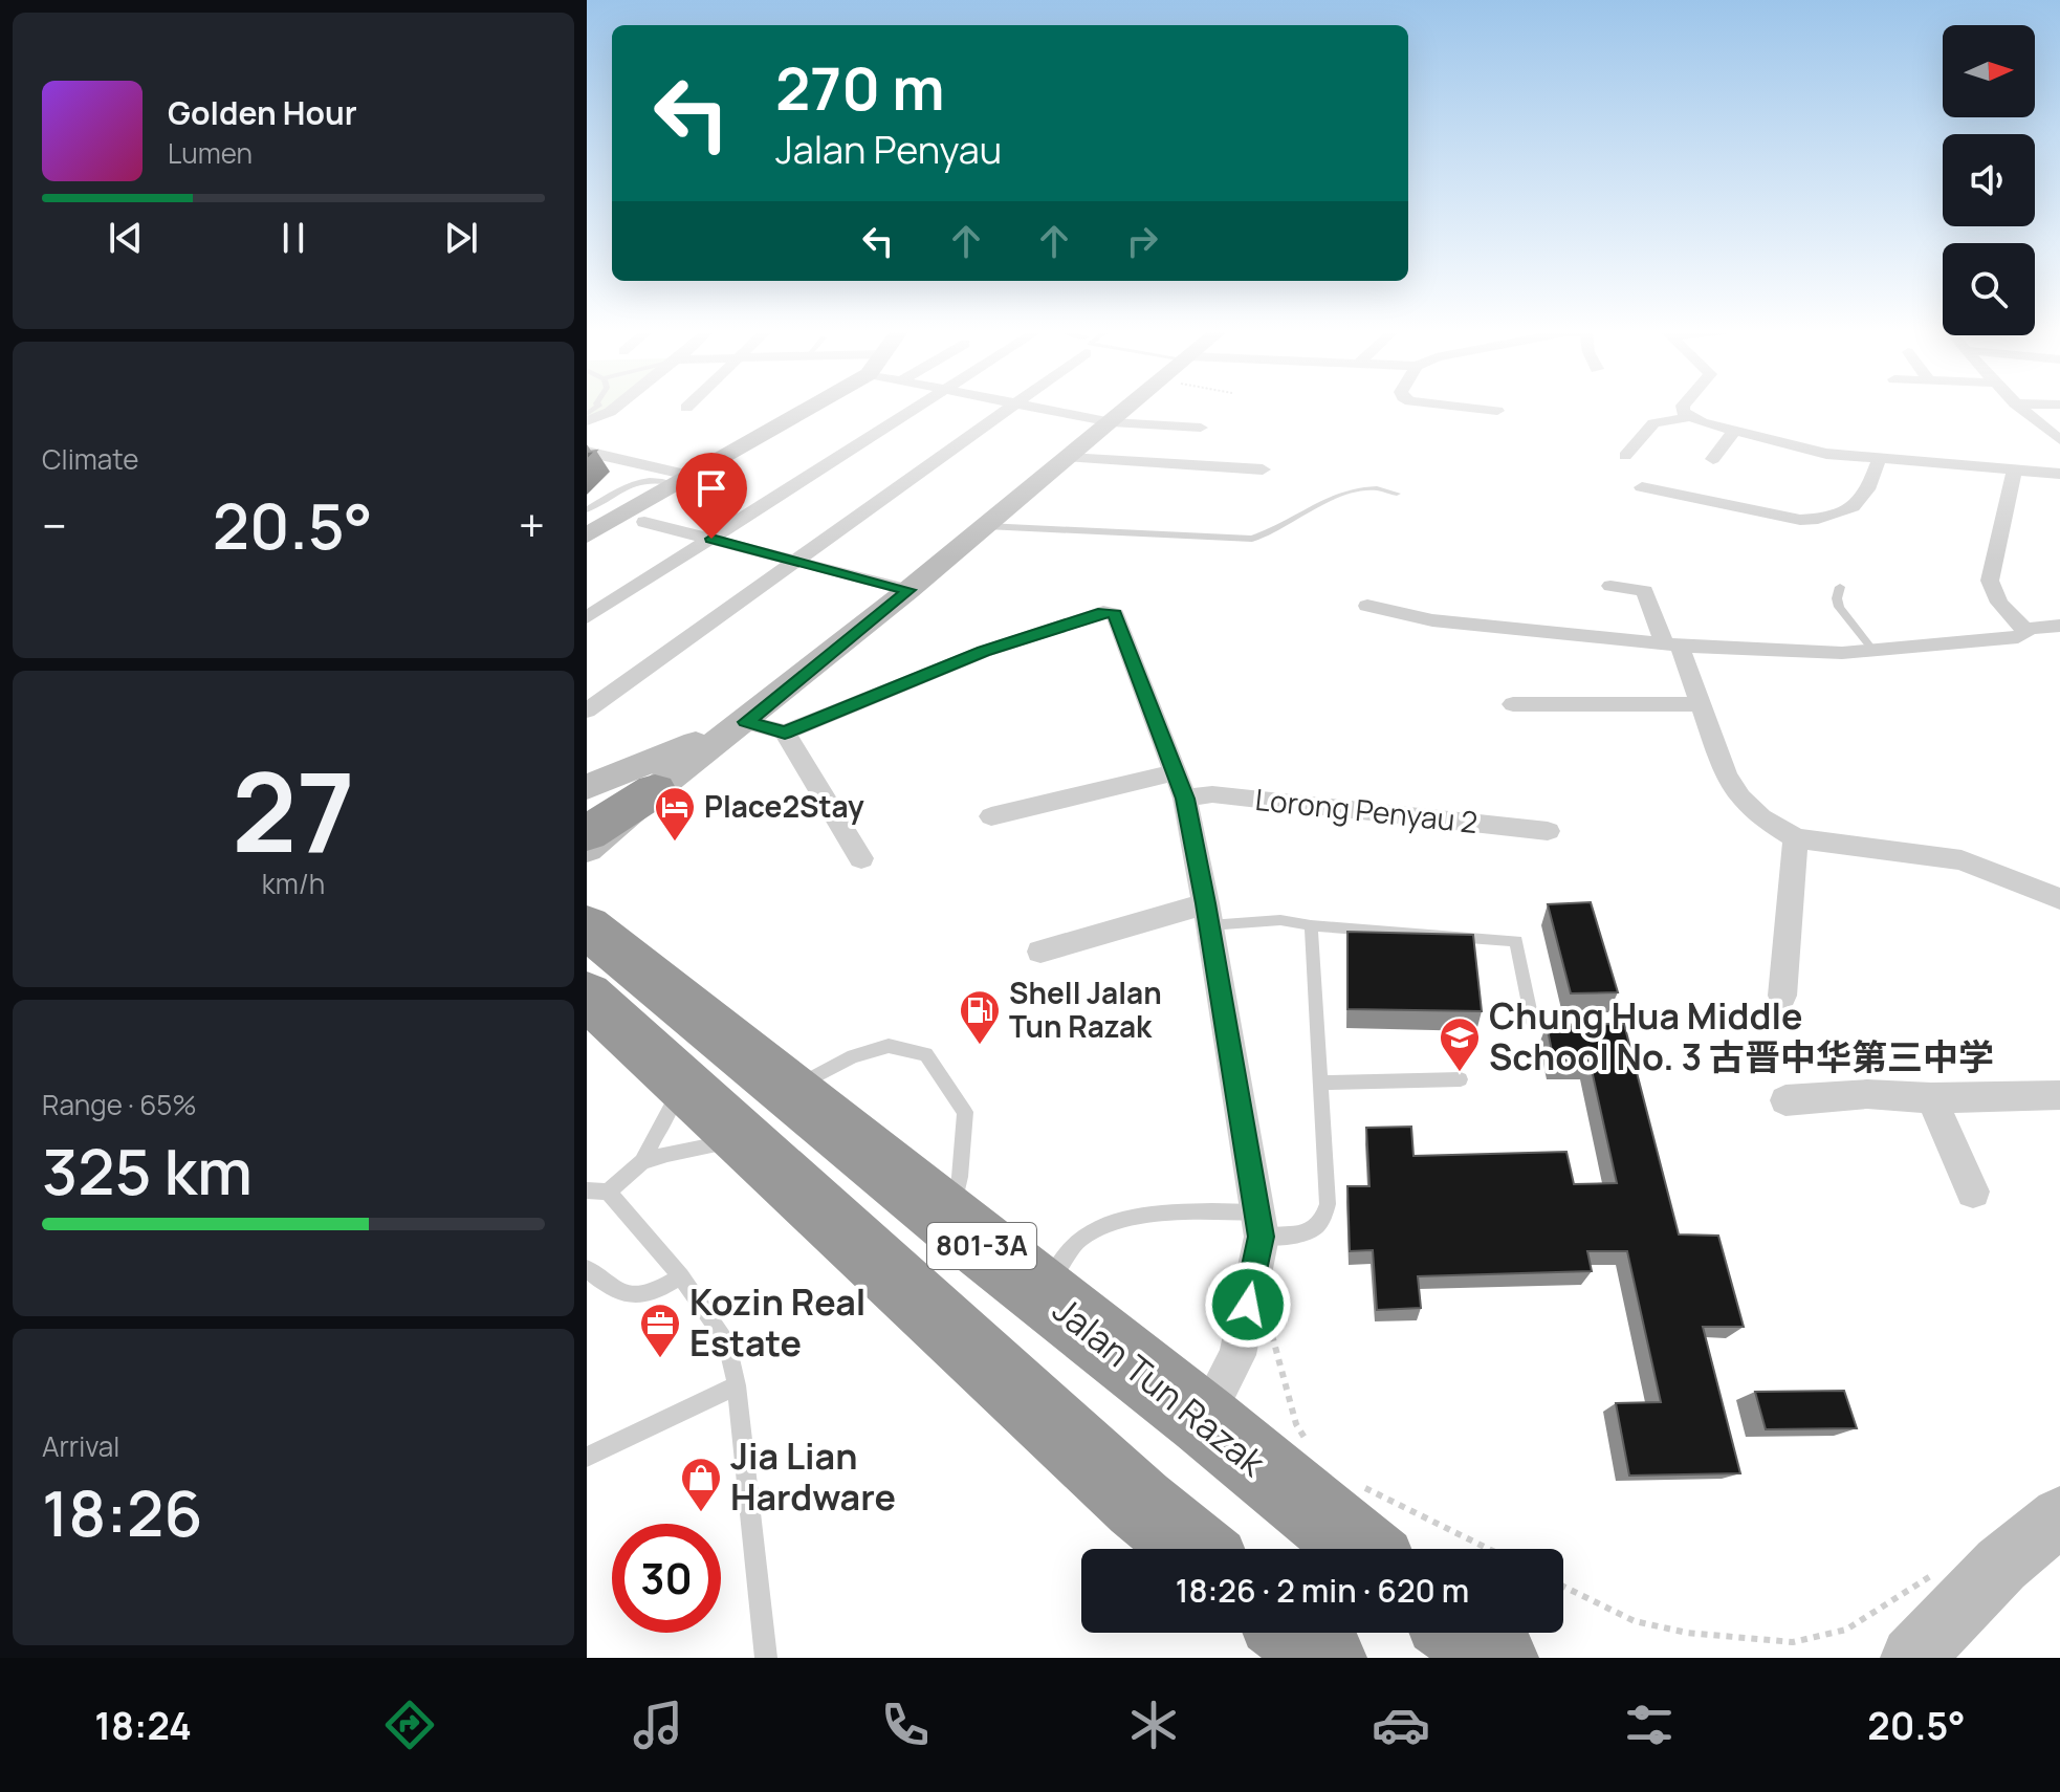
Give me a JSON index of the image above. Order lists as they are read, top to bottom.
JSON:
{
  "streets": {
    "highway": ["801-3A", "Jalan Tun Razak"],
    "street": ["Lorong Penyau 2"]
  },
  "places": {
    "hotel": ["Place2Stay"],
    "fuel station": ["Shell Jalan Tun Razak"],
    "school or university": ["Chung Hua Middle School No. 3 古晋中华第三中学"],
    "office": ["Kozin Real Estate"],
    "shop": ["Jia Lian Hardware"]
  },
  "north": "right",
  "page": {
    "turn": ["270 m", "Jalan Penyau"],
    "song": ["Golden Hour", "Lumen"],
    "tile": [
      "Climate",
      ["27", "km/h"],
      ["Range · 65%", "325 km"],
      ["Arrival", "18:26"]
    ],
    "heat": ["−", "20.5°", "+"],
    "limit": "30",
    "trip": "18:26 · 2 min · 620 m",
    "tabs": ["18:24", "20.5°"]
  }
}
